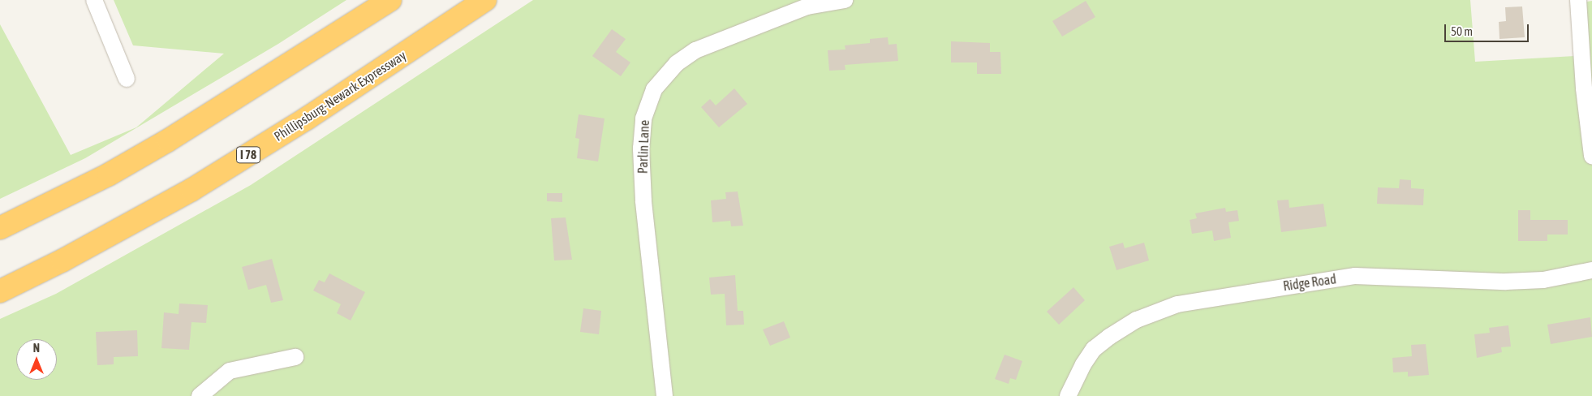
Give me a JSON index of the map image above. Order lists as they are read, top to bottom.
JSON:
{
  "streets": {
    "highway": ["Phillipsburg-Newark Expressway", "I 78"],
    "street": ["Parlin Lane", "Ridge Road"]
  },
  "scale_bar": "50 m",
  "north": "top"
}
